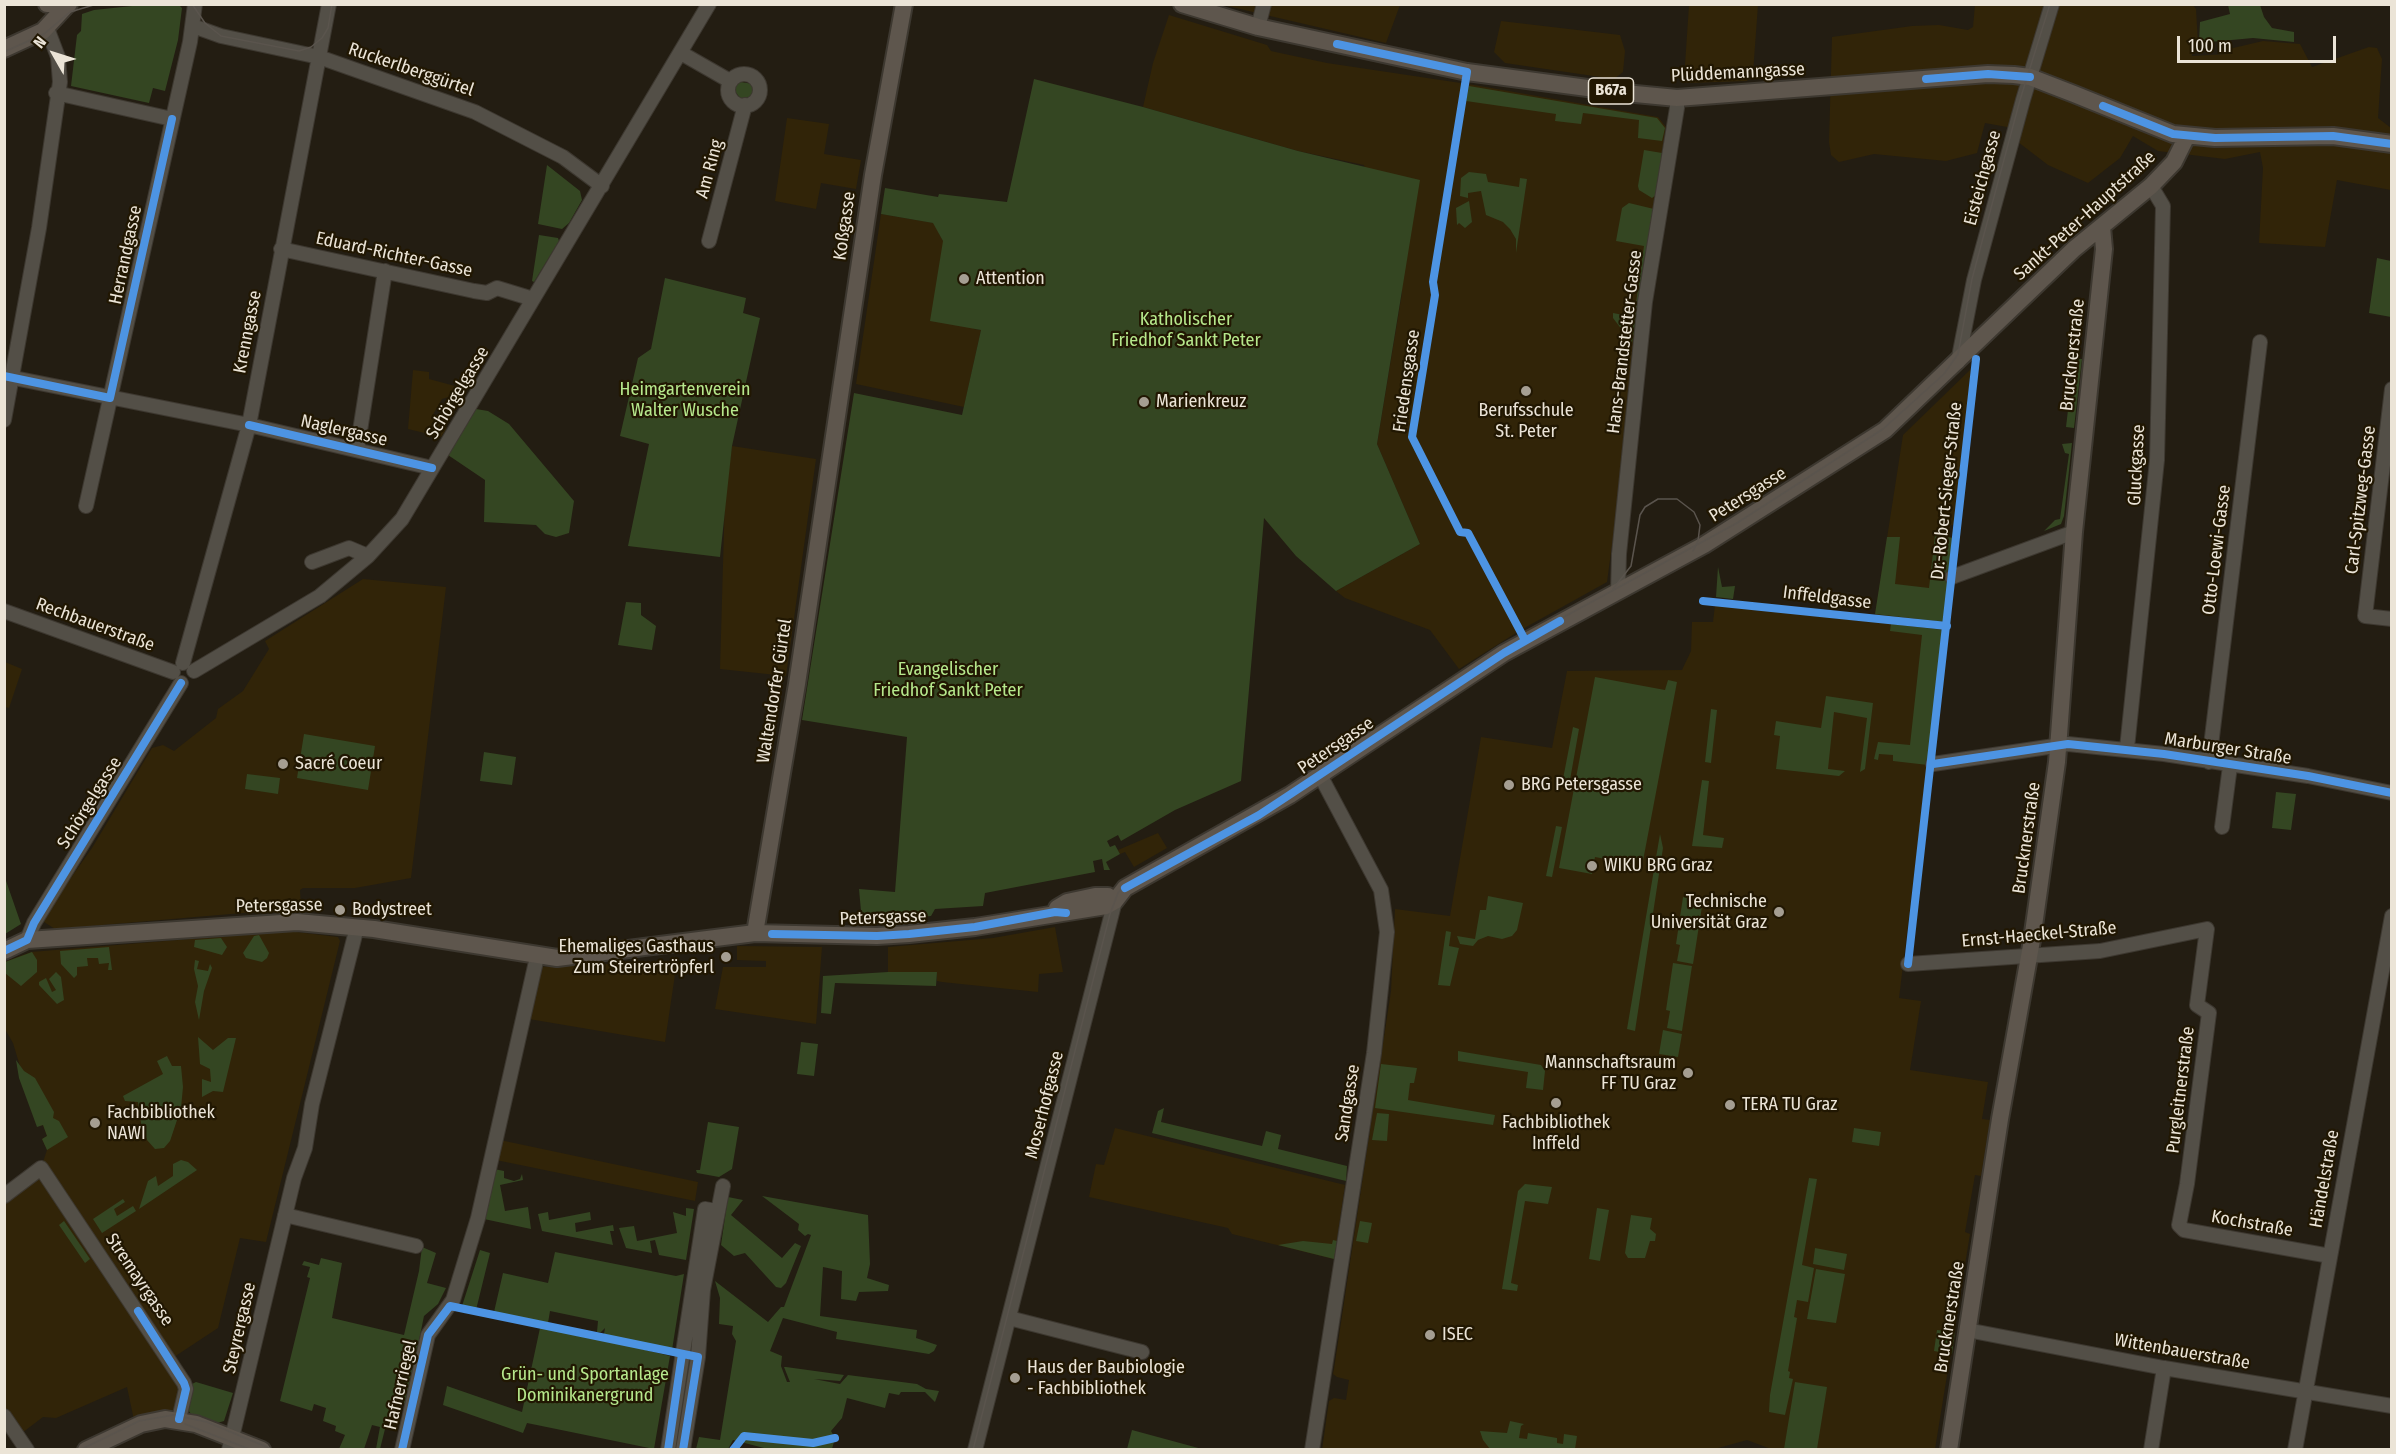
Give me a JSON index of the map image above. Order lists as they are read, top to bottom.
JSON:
{
  "streets": {
    "main road": [
      "Plüddemanngasse",
      "B67a",
      "Sankt-Peter-Hauptstraße",
      "Koßgasse",
      "Brucknerstraße",
      "Petersgasse",
      "Waltendorfer Gürtel"
    ],
    "street": [
      "Ruckerlberggürtel",
      "Am Ring",
      "Eisteichgasse",
      "Herrandgasse",
      "Eduard-Richter-Gasse",
      "Krenngasse",
      "Hans-Brandstetter-Gasse",
      "Schörgelgasse",
      "Naglergasse",
      "Gluckgasse",
      "Dr.-Robert-Sieger-Straße",
      "Carl-Spitzweg-Gasse",
      "Otto-Loewi-Gasse",
      "Rechbauerstraße",
      "Marburger Straße",
      "Ernst-Haeckel-Straße",
      "Purgleitnerstraße",
      "Sandgasse",
      "Moserhofgasse",
      "Händelstraße",
      "Kochstraße",
      "Stremayrgasse",
      "Steyrergasse",
      "Wittenbauerstraße",
      "Hafnerriegel"
    ],
    "cycle path": ["Friedensgasse", "Inffeldgasse"]
  },
  "crossings": [
    ["Ruckerlberggürtel", "Herrandgasse"],
    ["Ruckerlberggürtel", "Krenngasse"],
    ["Ruckerlberggürtel", "Schörgelgasse"],
    ["Plüddemanngasse", "B67a"],
    ["Plüddemanngasse", "Eisteichgasse"],
    ["Plüddemanngasse", "Sankt-Peter-Hauptstraße"],
    ["Plüddemanngasse", "Hans-Brandstetter-Gasse"],
    ["B67a", "Sankt-Peter-Hauptstraße"],
    ["Eisteichgasse", "Sankt-Peter-Hauptstraße"],
    ["Eisteichgasse", "Petersgasse"],
    ["Sankt-Peter-Hauptstraße", "Brucknerstraße"],
    ["Sankt-Peter-Hauptstraße", "Gluckgasse"],
    ["Sankt-Peter-Hauptstraße", "Petersgasse"],
    ["Koßgasse", "Waltendorfer Gürtel"],
    ["Herrandgasse", "Naglergasse"],
    ["Eduard-Richter-Gasse", "Krenngasse"],
    ["Eduard-Richter-Gasse", "Schörgelgasse"],
    ["Krenngasse", "Schörgelgasse"],
    ["Krenngasse", "Naglergasse"],
    ["Krenngasse", "Rechbauerstraße"],
    ["Hans-Brandstetter-Gasse", "Petersgasse"],
    ["Brucknerstraße", "Dr.-Robert-Sieger-Straße"],
    ["Brucknerstraße", "Marburger Straße"],
    ["Brucknerstraße", "Ernst-Haeckel-Straße"],
    ["Brucknerstraße", "Wittenbauerstraße"],
    ["Schörgelgasse", "Naglergasse"],
    ["Schörgelgasse", "Petersgasse"],
    ["Schörgelgasse", "Rechbauerstraße"],
    ["Gluckgasse", "Marburger Straße"],
    ["Petersgasse", "Waltendorfer Gürtel"],
    ["Petersgasse", "Sandgasse"],
    ["Petersgasse", "Moserhofgasse"],
    ["Petersgasse", "Steyrergasse"],
    ["Petersgasse", "Hafnerriegel"],
    ["Otto-Loewi-Gasse", "Marburger Straße"],
    ["Ernst-Haeckel-Straße", "Purgleitnerstraße"],
    ["Purgleitnerstraße", "Kochstraße"],
    ["Händelstraße", "Kochstraße"],
    ["Händelstraße", "Wittenbauerstraße"]
  ],
  "parks": [
    "Katholischer Friedhof Sankt Peter",
    "Heimgartenverein Walter Wusche",
    "Evangelischer Friedhof Sankt Peter",
    "Grün- und Sportanlage Dominikanergrund"
  ],
  "places": [
    "Attention",
    "Berufsschule St. Peter",
    "Marienkreuz",
    "Sacré Coeur",
    "BRG Petersgasse",
    "WIKU BRG Graz",
    "Bodystreet",
    "Technische Universität Graz",
    "Ehemaliges Gasthaus Zum Steirertröpferl",
    "Mannschaftsraum FF TU Graz",
    "Fachbibliothek Inffeld",
    "TERA TU Graz",
    "Fachbibliothek NAWI",
    "ISEC",
    "Haus der Baubiologie - Fachbibliothek"
  ],
  "scale_bar": "100 m",
  "north": "top left"
}
